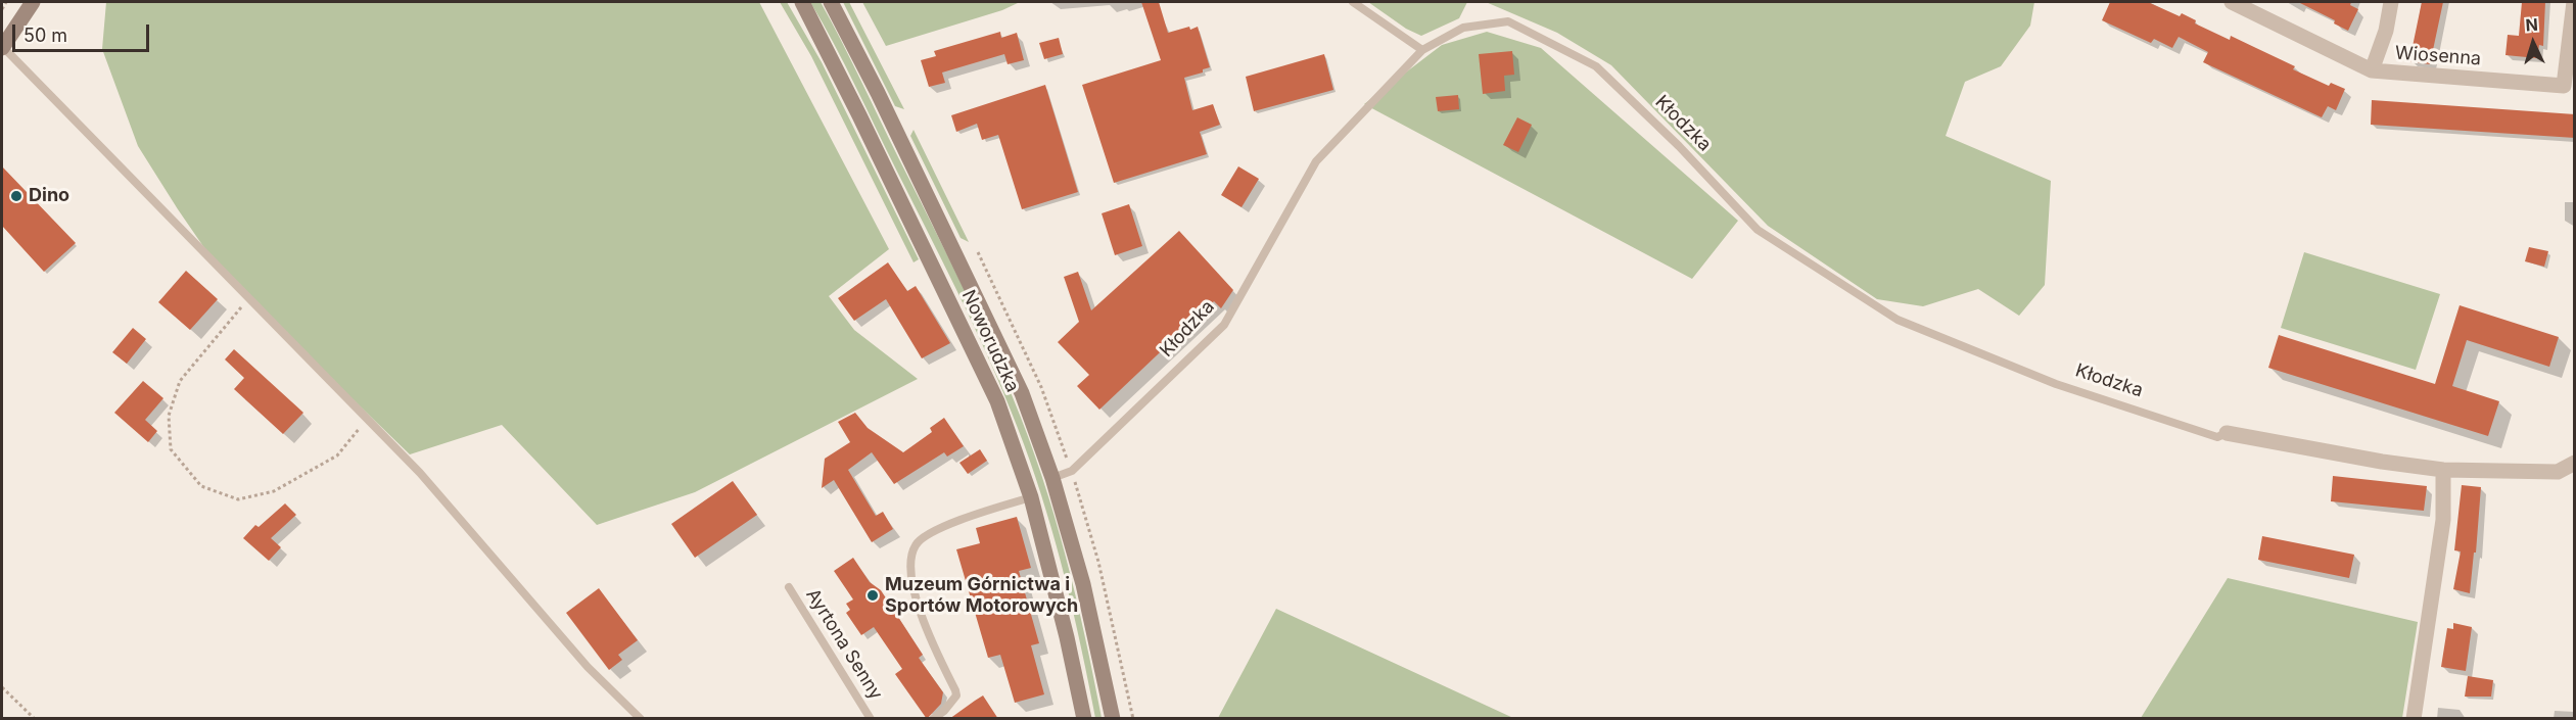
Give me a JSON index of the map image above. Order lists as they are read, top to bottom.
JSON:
{
  "streets": {
    "main road": ["Noworudzka"],
    "street": ["Wiosenna", "Kłodzka"],
    "lane": ["Ayrtona Senny"]
  },
  "crossings": [
    ["Kłodzka", "Noworudzka"]
  ],
  "places": ["Dino", "Muzeum Górnictwa i Sportów Motorowych"],
  "scale_bar": "50 m",
  "north": "top"
}
